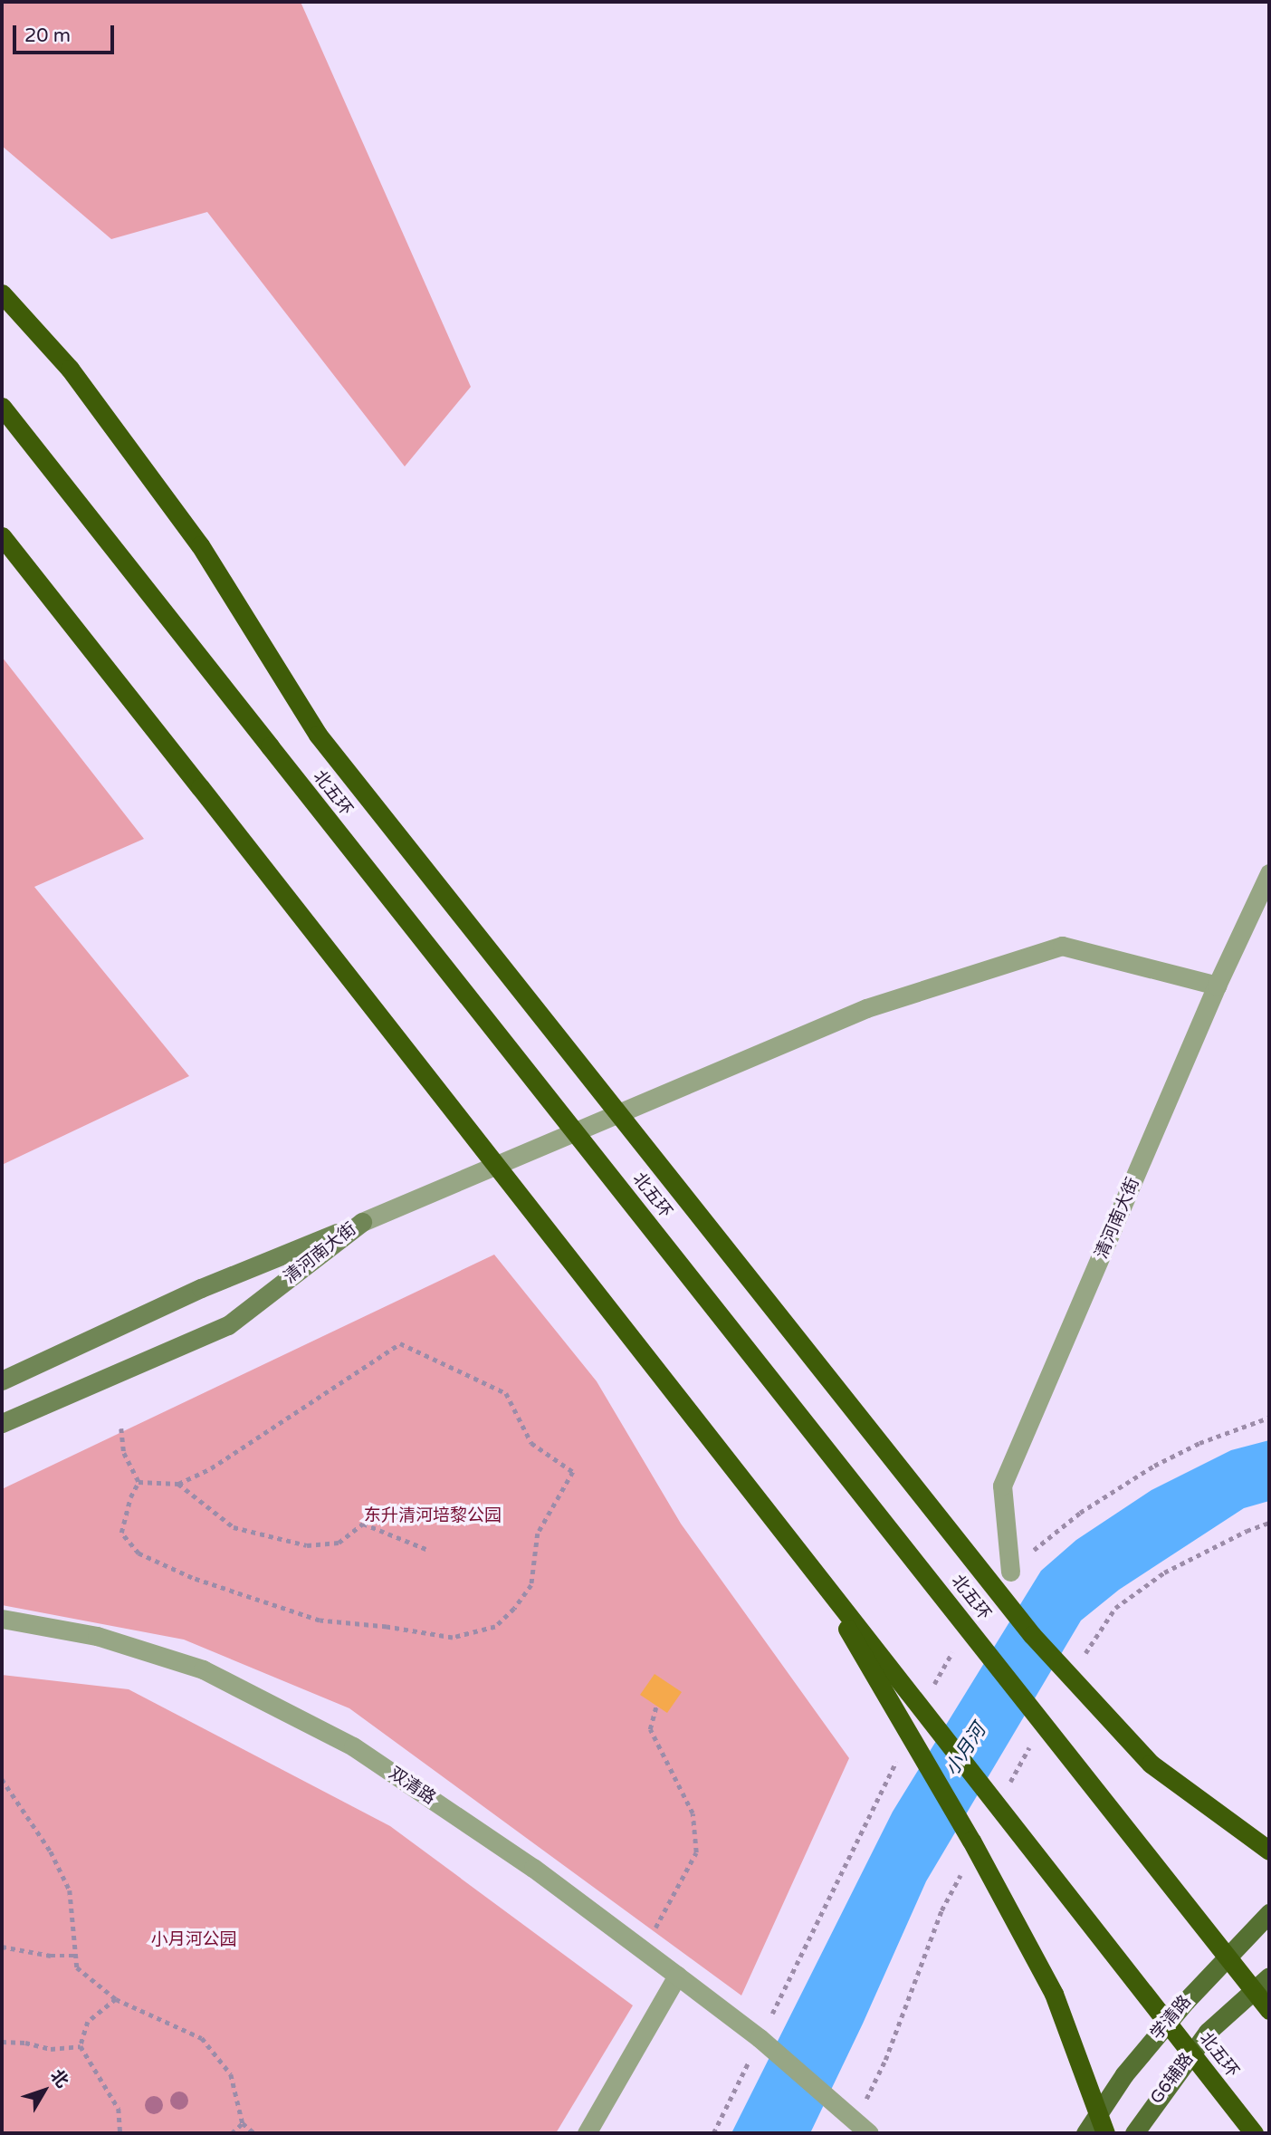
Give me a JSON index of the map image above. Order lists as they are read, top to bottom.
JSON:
{
  "streets": {
    "highway": ["北五环"],
    "main road": ["清河南大街", "学清路", "G6辅路"],
    "street": ["双清路"]
  },
  "water": ["小月河"],
  "parks": ["东升清河培黎公园", "小月河公园"],
  "scale_bar": "20 m",
  "north": "top right"
}
